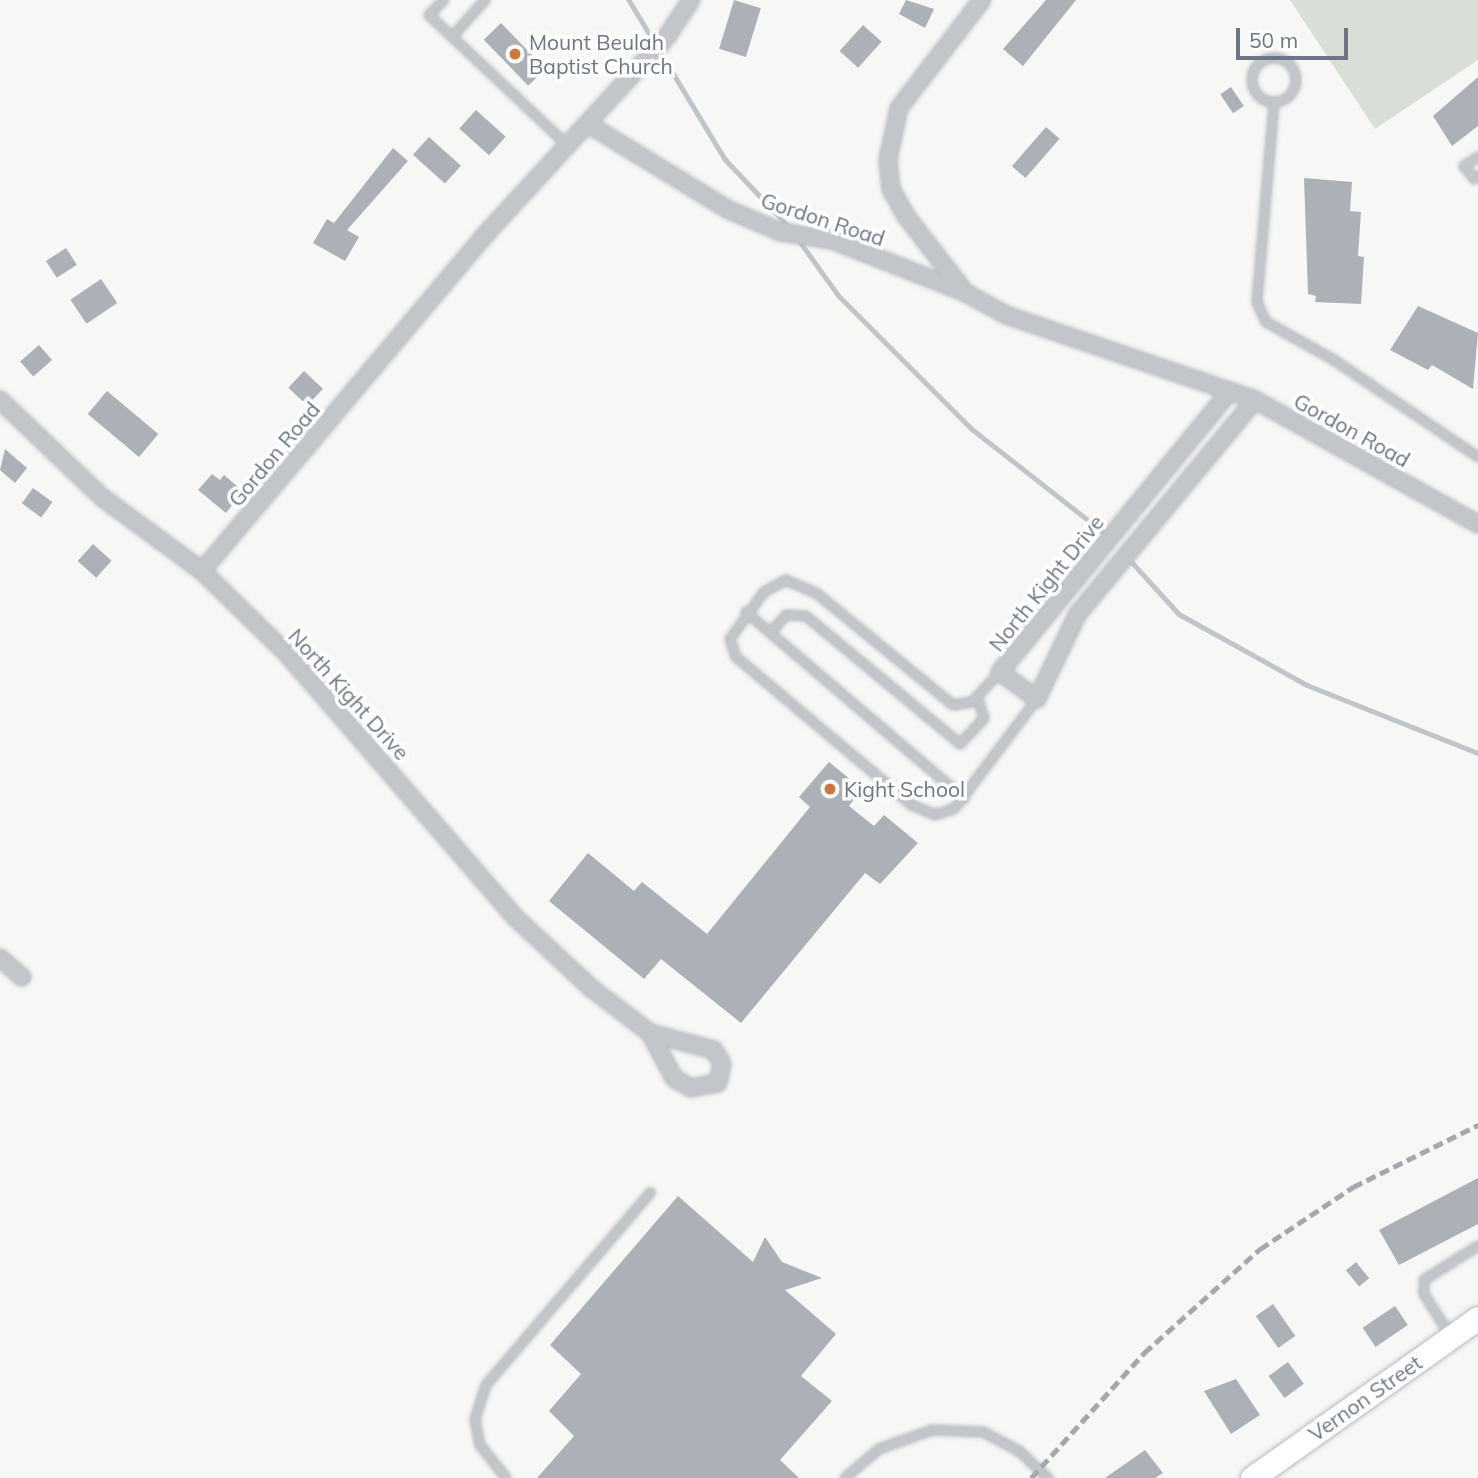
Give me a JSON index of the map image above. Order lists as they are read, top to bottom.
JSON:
{
  "streets": {
    "street": ["Gordon Road", "North Kight Drive", "Vernon Street"]
  },
  "crossings": [
    ["Gordon Road", "North Kight Drive"]
  ],
  "places": ["Mount Beulah Baptist Church", "Kight School"],
  "scale_bar": "50 m"
}
